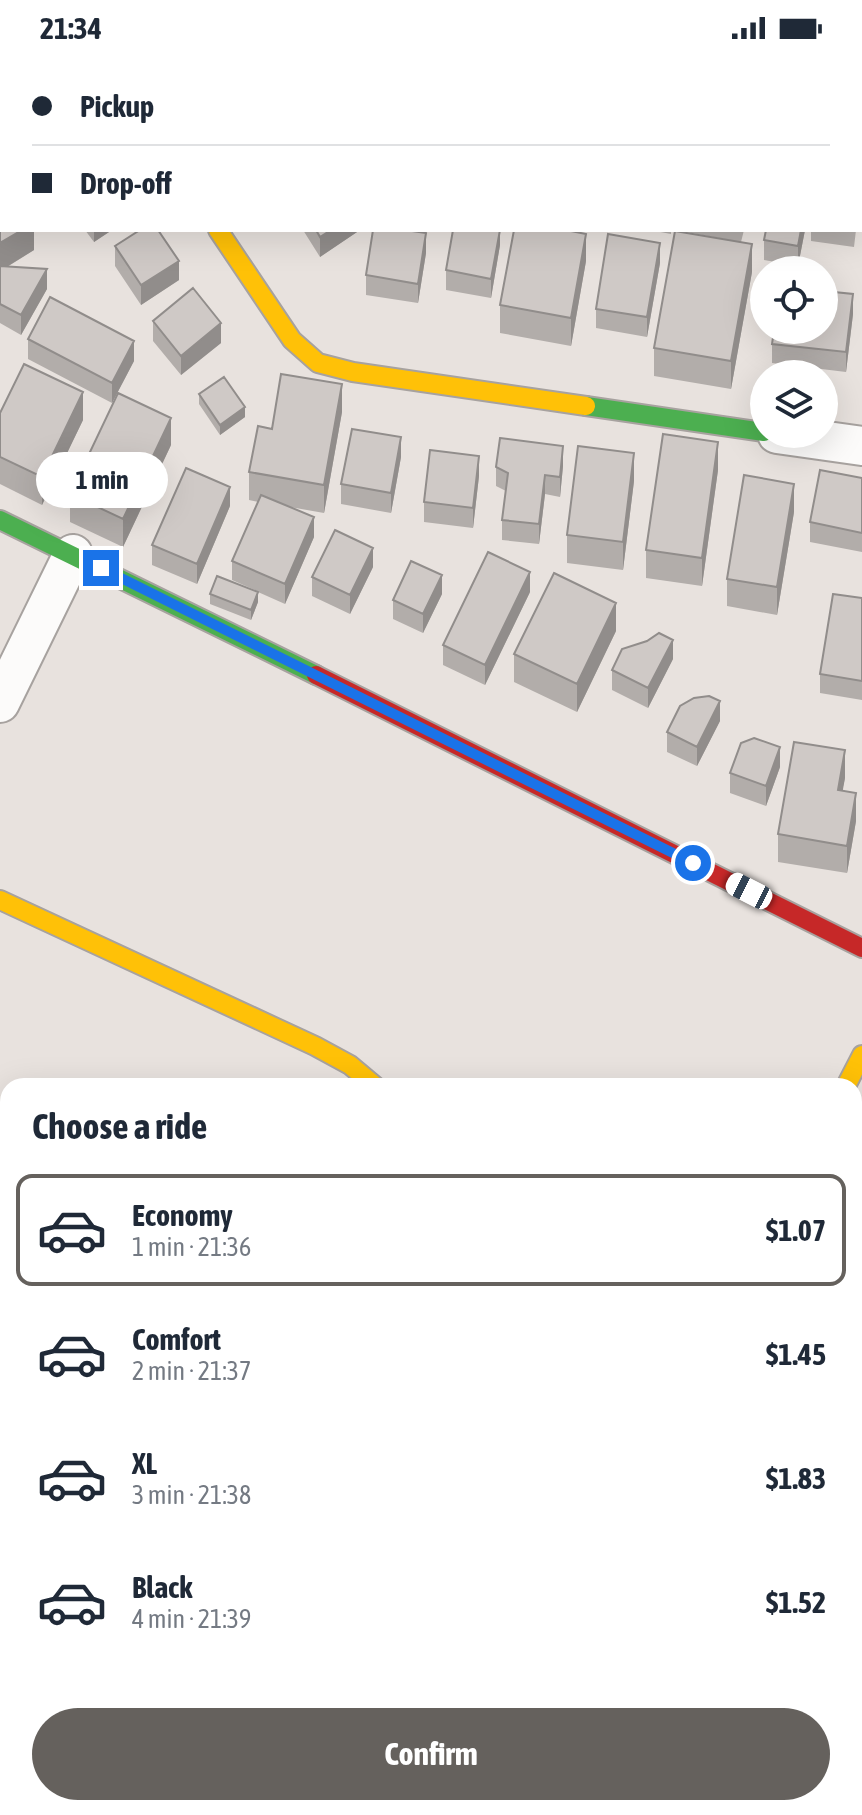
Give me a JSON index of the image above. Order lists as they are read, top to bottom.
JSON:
{
  "page": {
    "status": "21:34",
    "banner": ["Pickup", "Drop-off"],
    "bubble": "1 min",
    "heading": "Choose a ride",
    "list": [
      {
        "name": "Economy",
        "note": "1 min · 21:36",
        "value": "$1.07"
      },
      {
        "name": "Comfort",
        "note": "2 min · 21:37",
        "value": "$1.45"
      },
      {
        "name": "XL",
        "note": "3 min · 21:38",
        "value": "$1.83"
      },
      {
        "name": "Black",
        "note": "4 min · 21:39",
        "value": "$1.52"
      }
    ],
    "buttons": "Confirm"
  }
}
